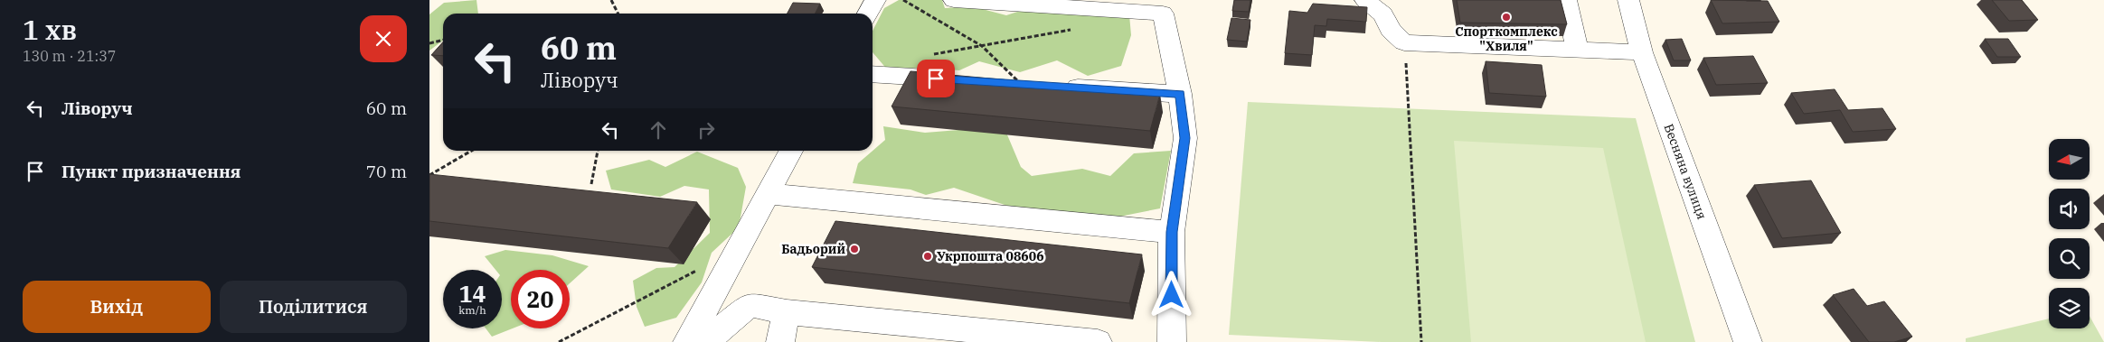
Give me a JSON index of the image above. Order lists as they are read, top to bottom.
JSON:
{
  "streets": {
    "street": ["Весняна вулиця"]
  },
  "places": ["Спорткомплекс \"Хвиля\"", "Бадьорий", "Укрпошта 08606"],
  "north": "left",
  "page": {
    "heading": ["1 хв", "130 m · 21:37"],
    "turn": ["60 m", "Ліворуч"],
    "list": [
      {
        "name": "Ліворуч",
        "value": "60 m"
      },
      {
        "name": "Пункт призначення",
        "value": "70 m"
      }
    ],
    "speed": "14 km/h",
    "limit": "20",
    "buttons": ["Вихід", "Поділитися"]
  }
}
